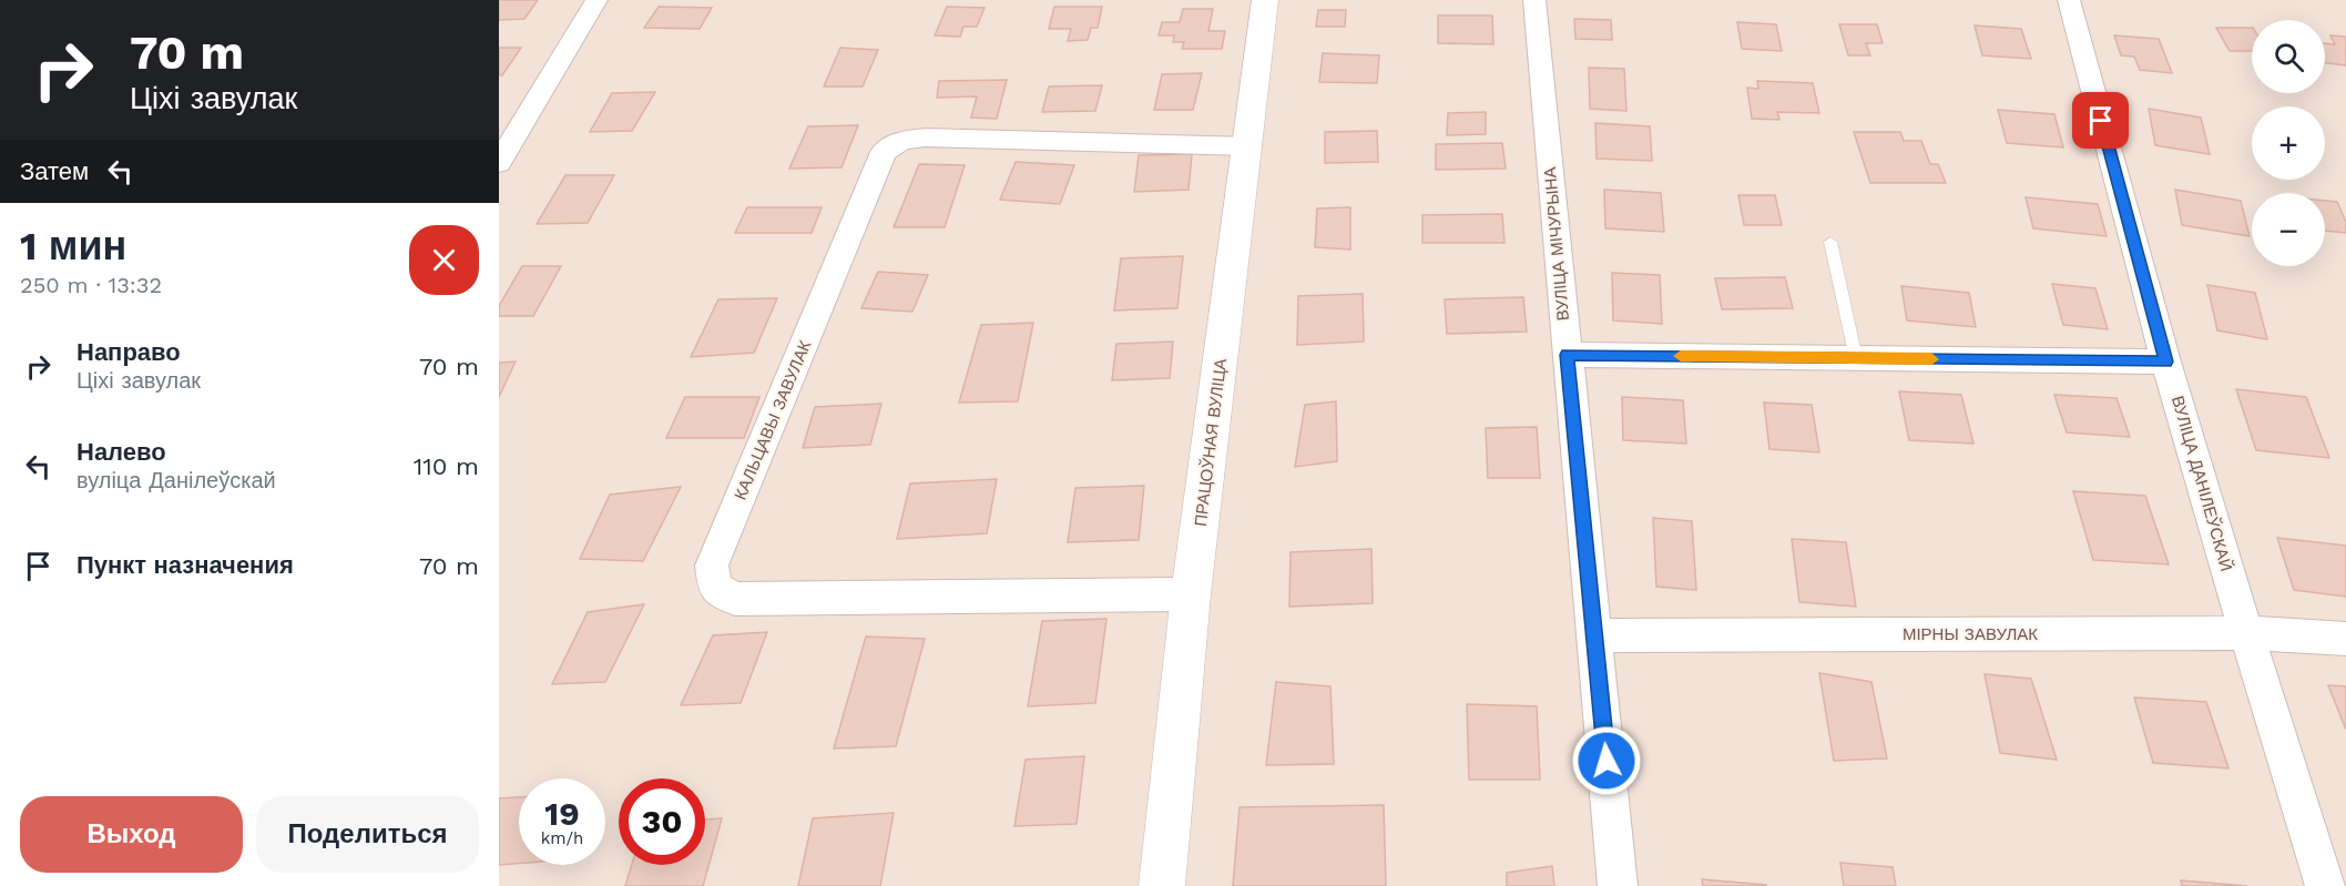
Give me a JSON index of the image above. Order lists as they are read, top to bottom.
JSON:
{
  "streets": {
    "main road": ["ПРАЦОЎНАЯ ВУЛІЦА"],
    "street": [
      "ВУЛІЦА МІЧУРЫНА",
      "КАЛЬЦАВЫ ЗАВУЛАК",
      "ВУЛІЦА ДАНІЛЕЎСКАЙ",
      "МІРНЫ ЗАВУЛАК"
    ]
  },
  "crossings": [
    ["ВУЛІЦА МІЧУРЫНА", "МІРНЫ ЗАВУЛАК"],
    ["КАЛЬЦАВЫ ЗАВУЛАК", "ПРАЦОЎНАЯ ВУЛІЦА"],
    ["ВУЛІЦА ДАНІЛЕЎСКАЙ", "МІРНЫ ЗАВУЛАК"]
  ],
  "page": {
    "turn": ["70 m", "Ціхі завулак"],
    "map_buttons": ["+", "−"],
    "then": "Затем",
    "heading": ["1 мин", "250 m · 13:32"],
    "list": [
      {
        "name": "Направо",
        "note": "Ціхі завулак",
        "value": "70 m"
      },
      {
        "name": "Налево",
        "note": "вуліца Данілеўскай",
        "value": "110 m"
      },
      {
        "name": "Пункт назначения",
        "value": "70 m"
      }
    ],
    "speed": "19 km/h",
    "limit": "30",
    "buttons": ["Выход", "Поделиться"]
  }
}
